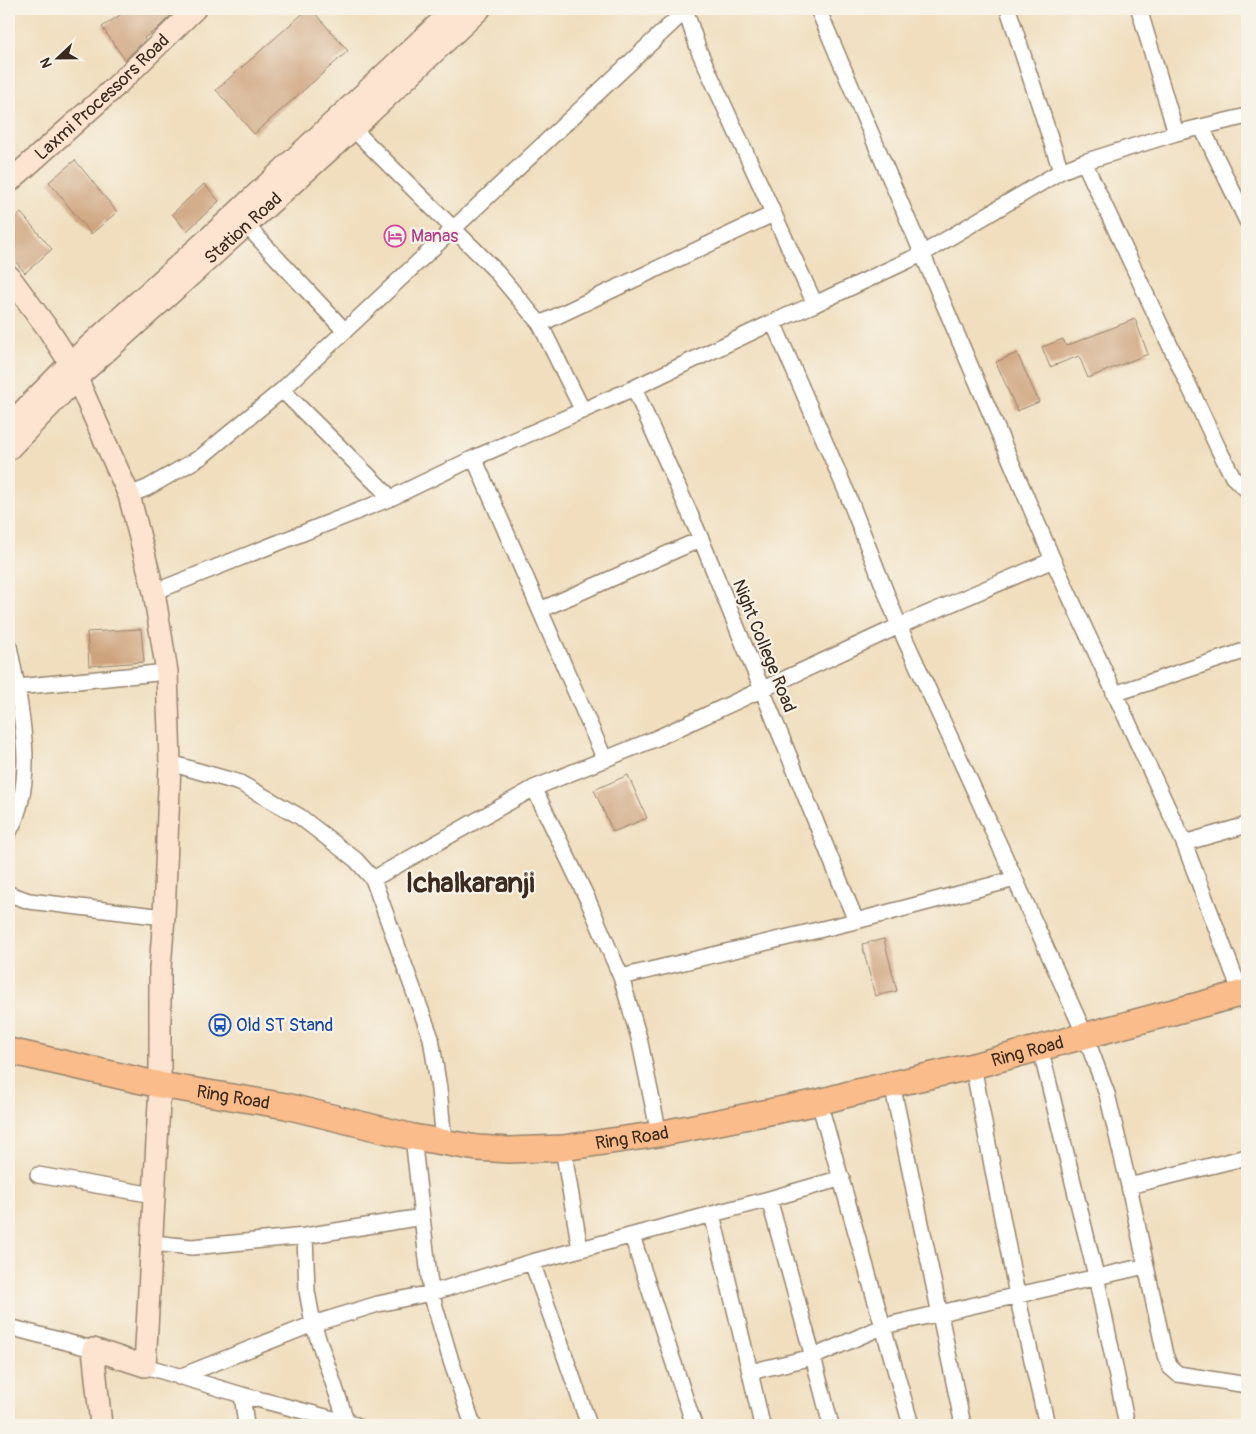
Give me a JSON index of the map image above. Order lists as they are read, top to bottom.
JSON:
{
  "streets": {
    "main road": ["Ring Road"],
    "street": ["Laxmi Processors Road", "Station Road", "Night College Road"]
  },
  "districts": ["Ichalkaranji"],
  "places": {
    "hotel": ["Manas"],
    "bus stop": ["Old ST Stand"]
  },
  "north": "left"
}
